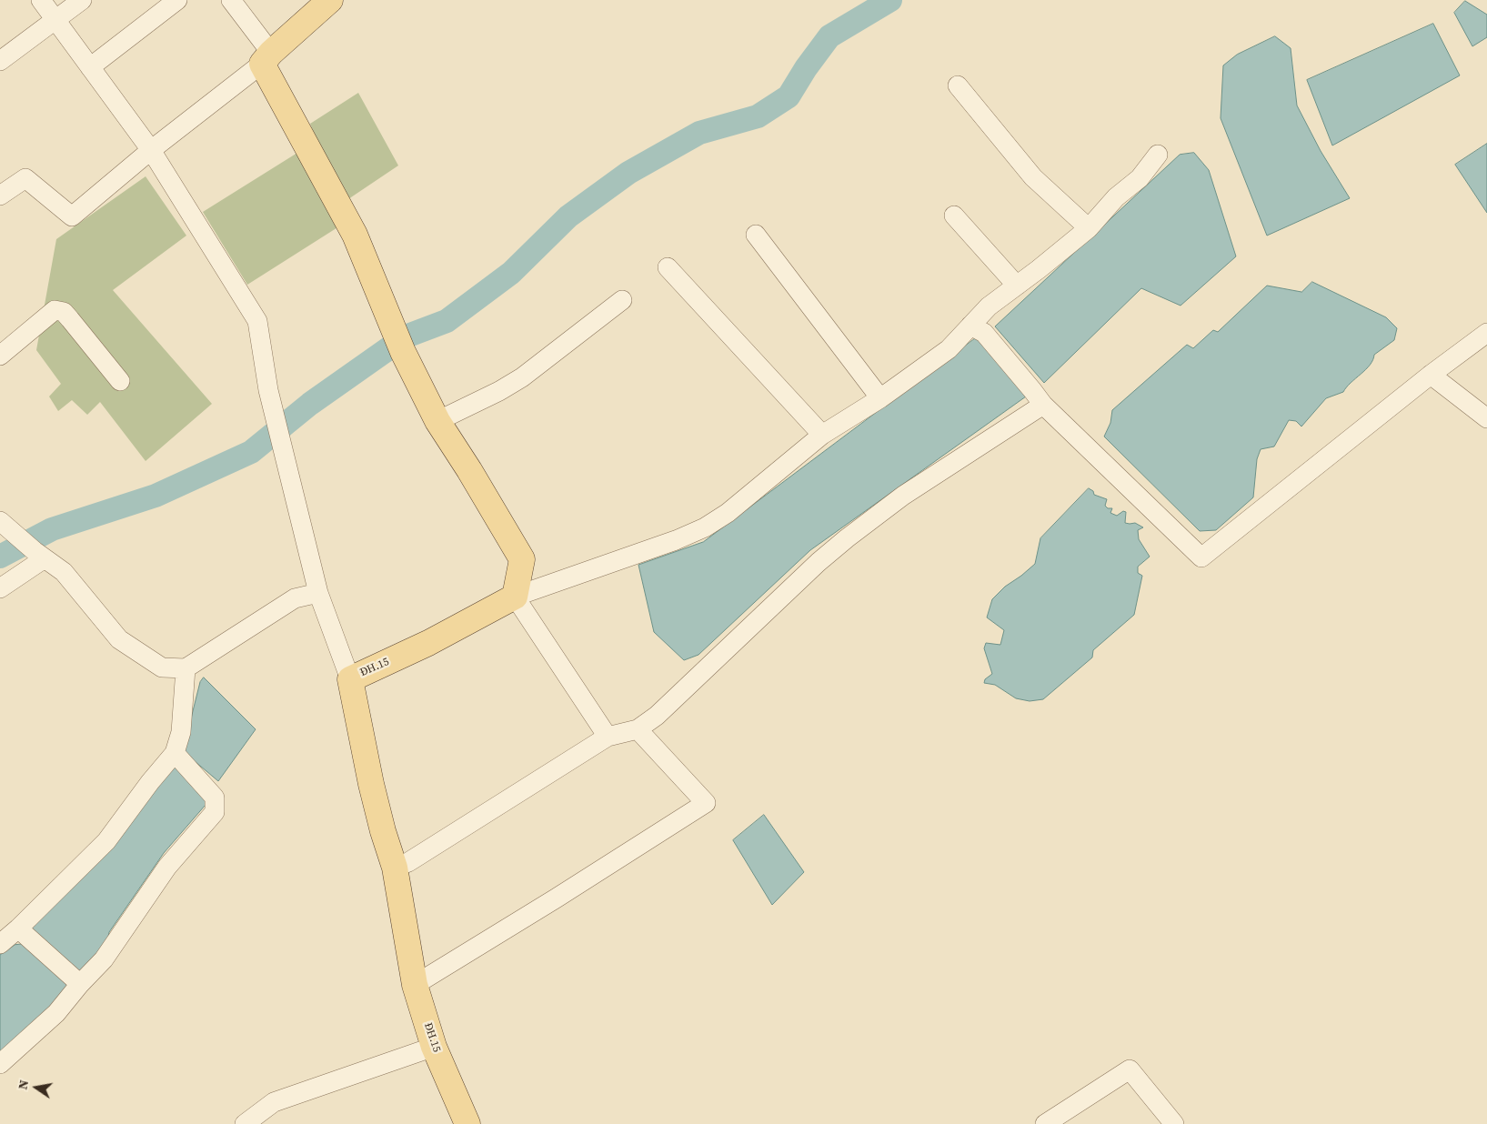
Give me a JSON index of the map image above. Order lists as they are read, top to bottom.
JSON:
{
  "streets": {
    "main road": ["ĐH.15"]
  },
  "north": "left"
}
